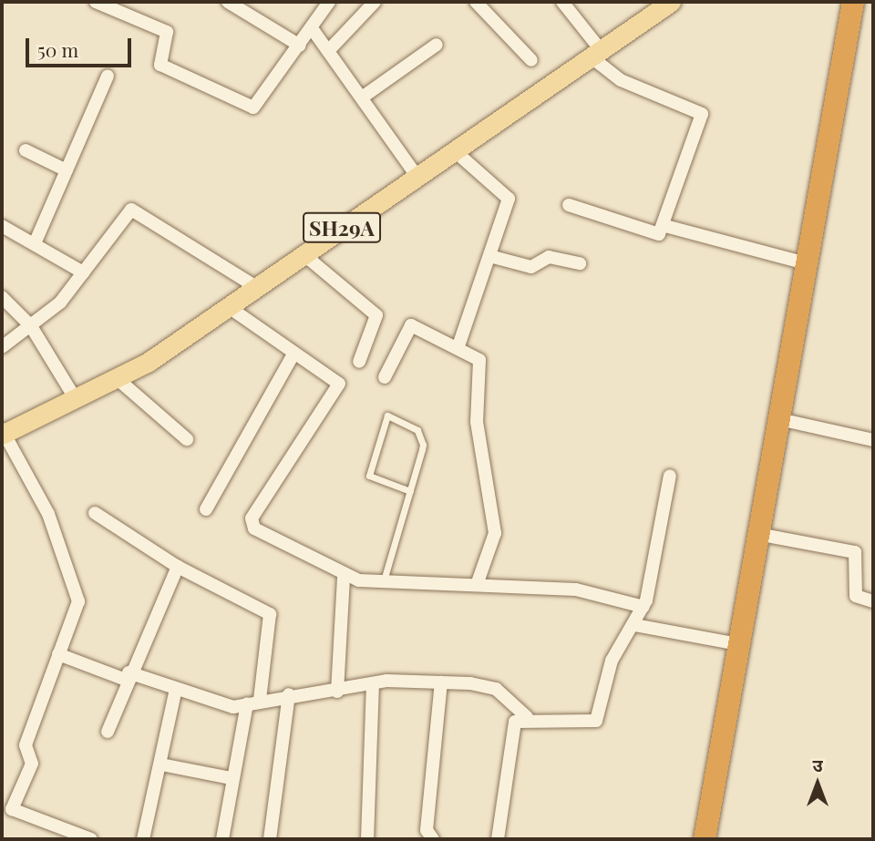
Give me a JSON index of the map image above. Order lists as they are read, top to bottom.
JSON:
{
  "streets": {
    "main road": ["SH29A"]
  },
  "scale_bar": "50 m",
  "north": "top"
}
